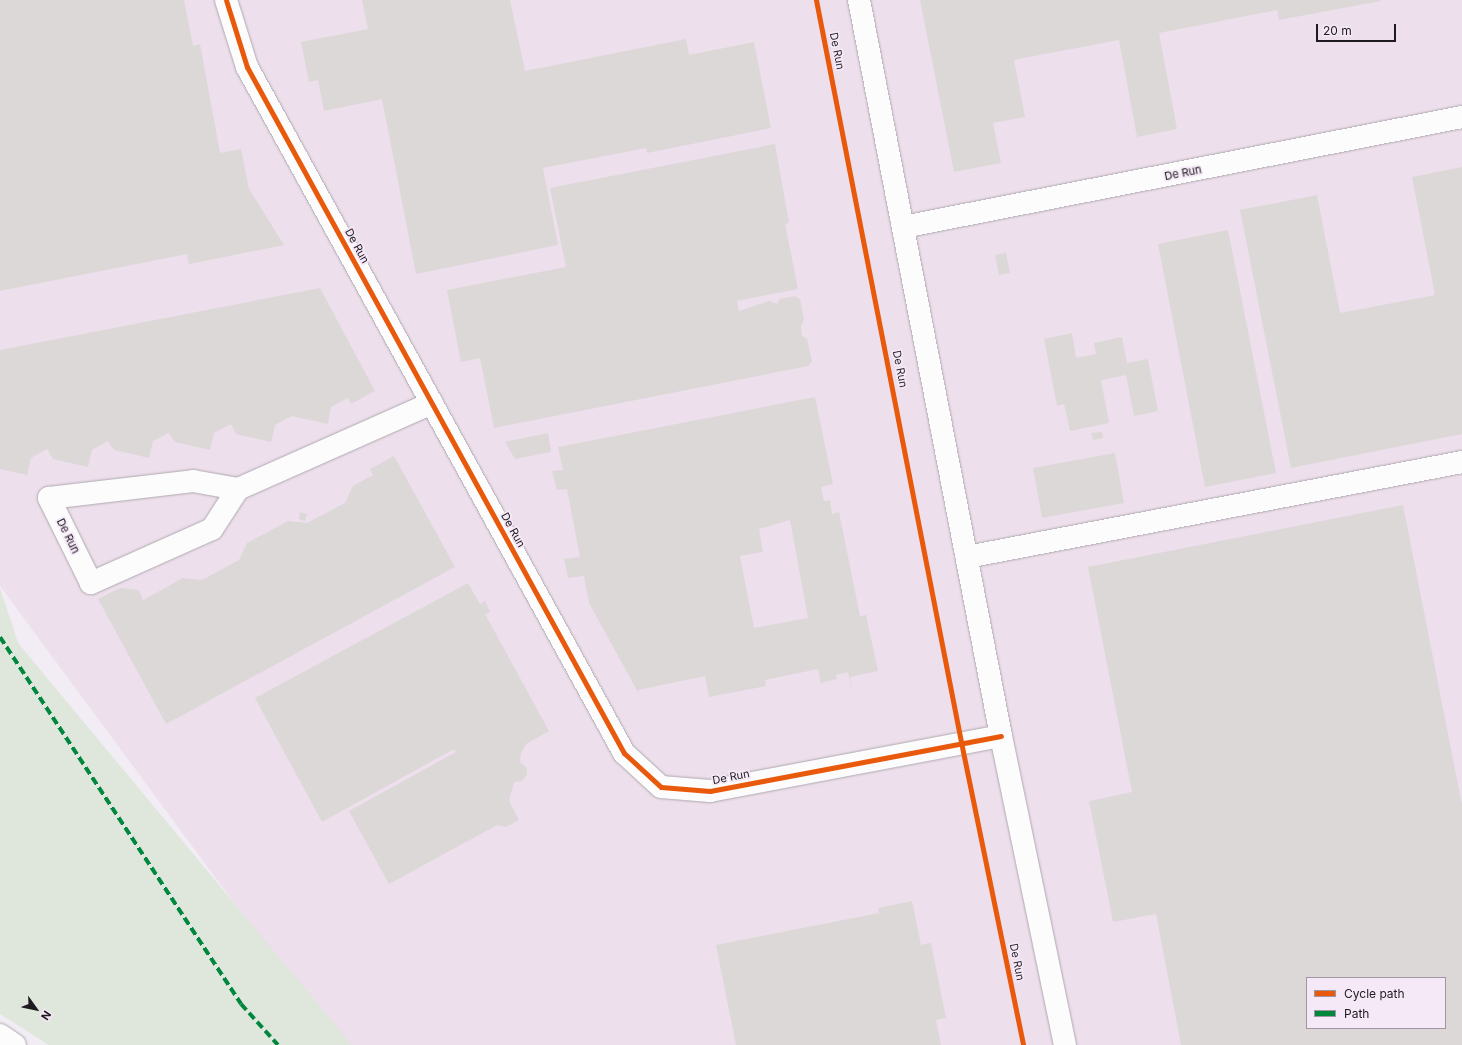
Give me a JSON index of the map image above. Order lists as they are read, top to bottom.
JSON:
{
  "streets": {
    "main road": ["De Run"]
  },
  "legend": ["Cycle path", "Path"],
  "scale_bar": "20 m",
  "north": "bottom right"
}
